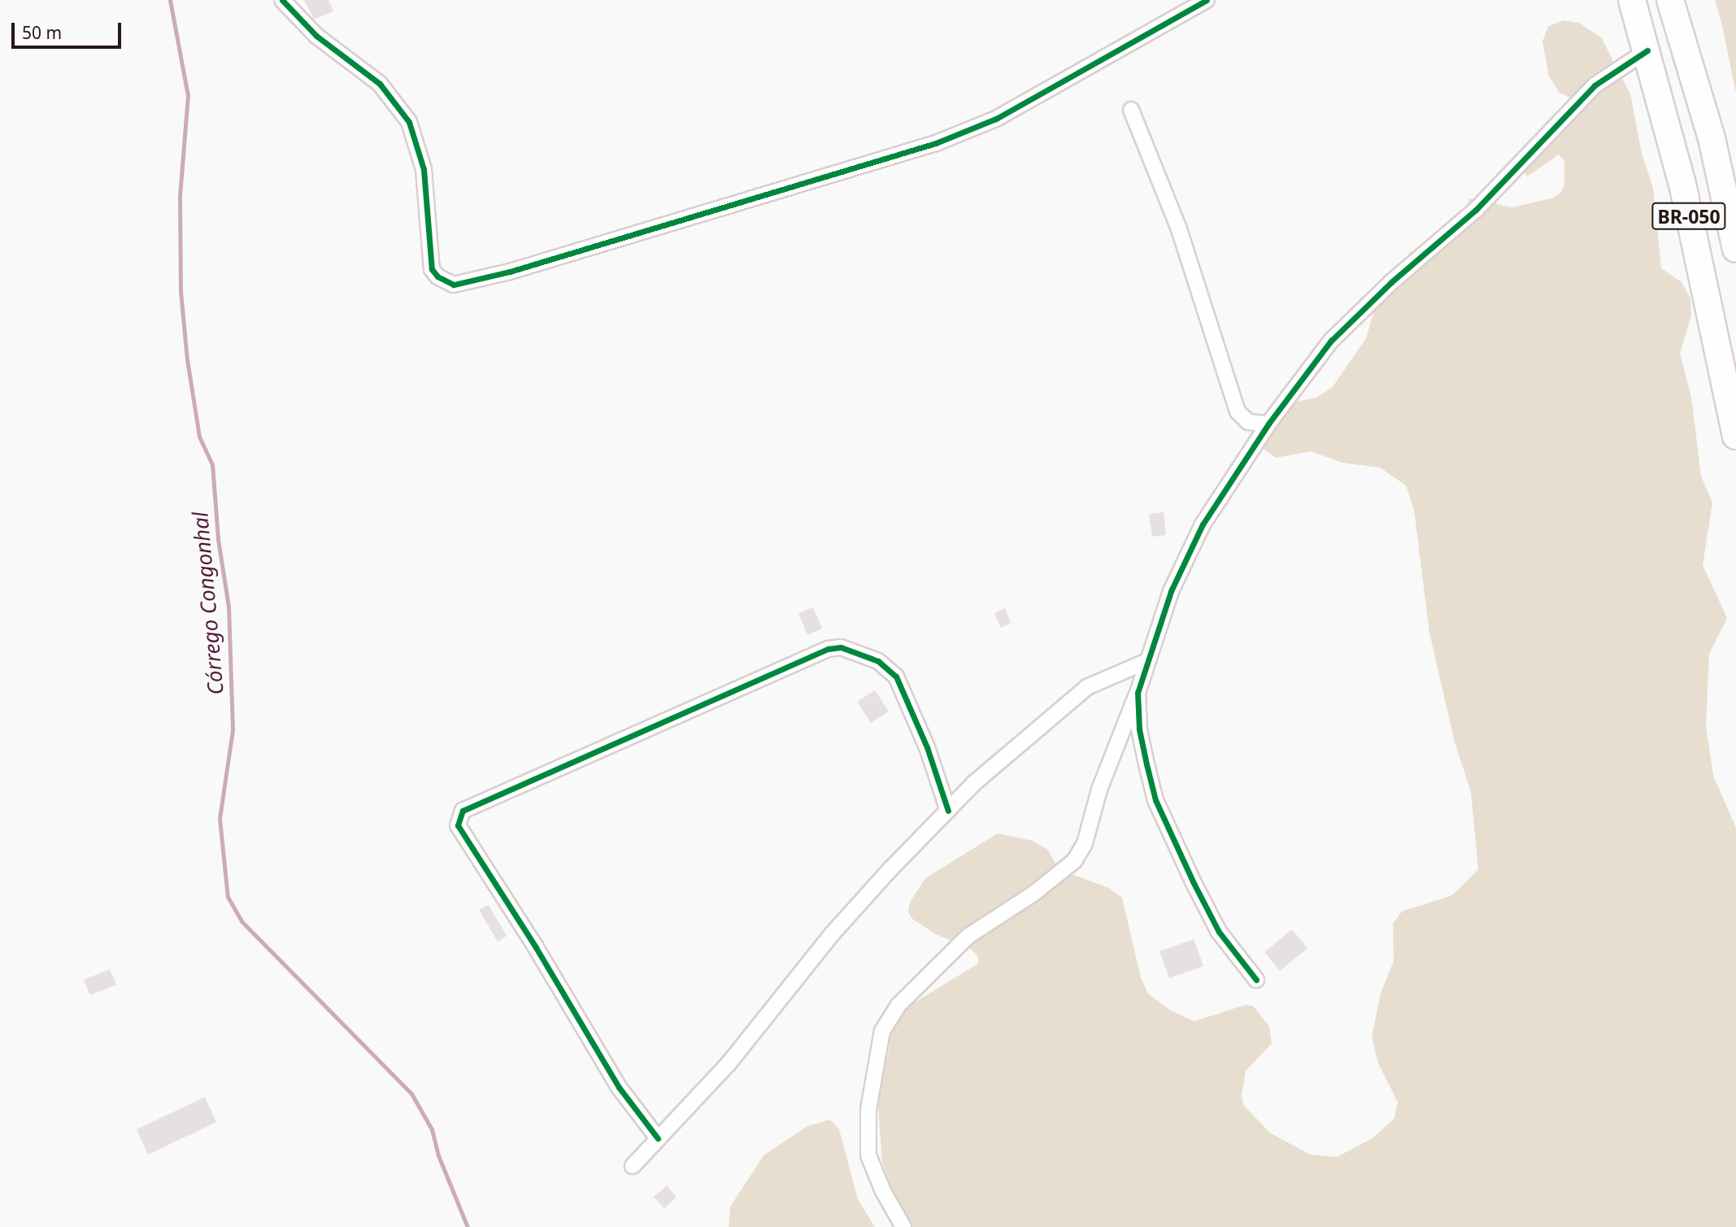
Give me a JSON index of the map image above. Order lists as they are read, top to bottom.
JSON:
{
  "streets": {
    "highway": ["BR-050"]
  },
  "water": ["Córrego Congonhal"],
  "scale_bar": "50 m"
}
